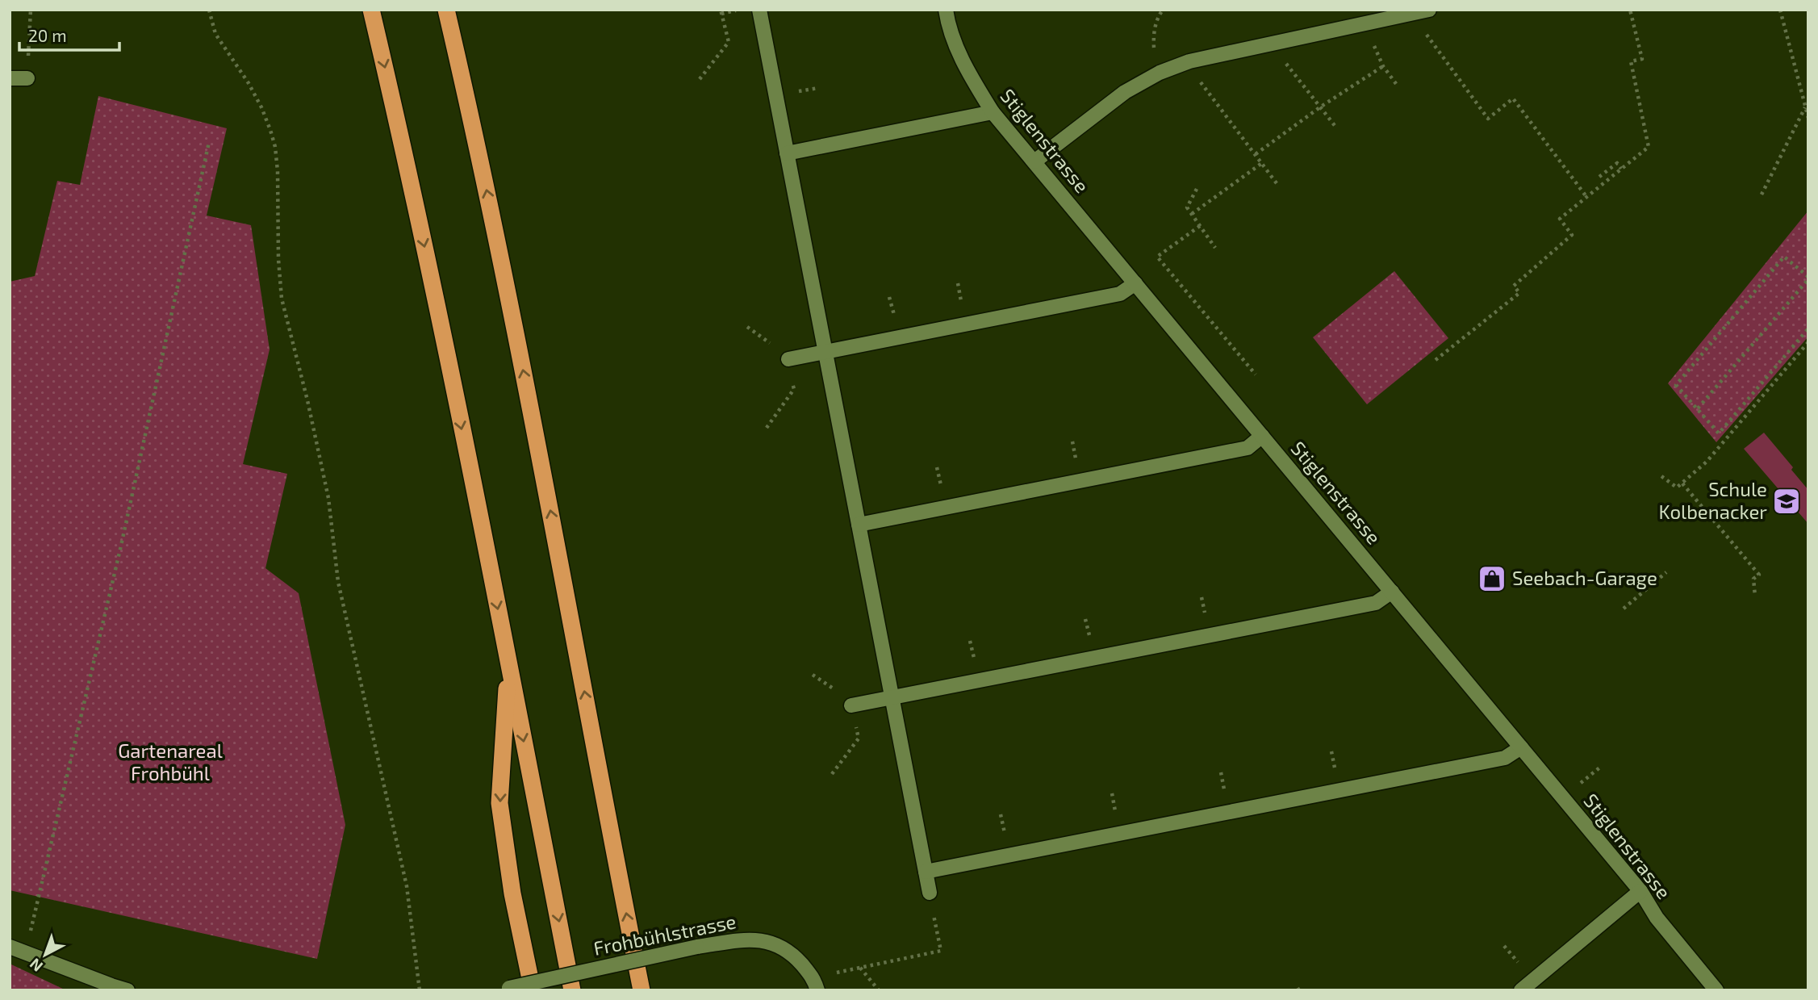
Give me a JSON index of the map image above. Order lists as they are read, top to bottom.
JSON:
{
  "streets": {
    "street": ["Stiglenstrasse", "Frohbühlstrasse"]
  },
  "parks": ["Gartenareal Frohbühl"],
  "places": {
    "school or university": ["Schule Kolbenacker"],
    "shop": ["Seebach-Garage"]
  },
  "scale_bar": "20 m",
  "north": "bottom left"
}
